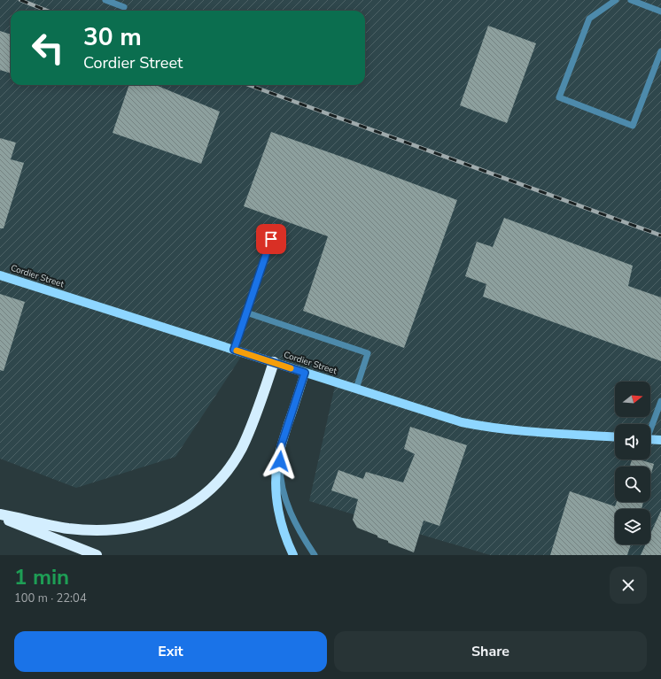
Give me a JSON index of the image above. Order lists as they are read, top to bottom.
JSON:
{
  "streets": {
    "main road": ["Cordier Street"]
  },
  "north": "right",
  "page": {
    "turn": ["30 m", "Cordier Street"],
    "heading": ["1 min", "100 m · 22:04"],
    "buttons": ["Exit", "Share"]
  }
}
